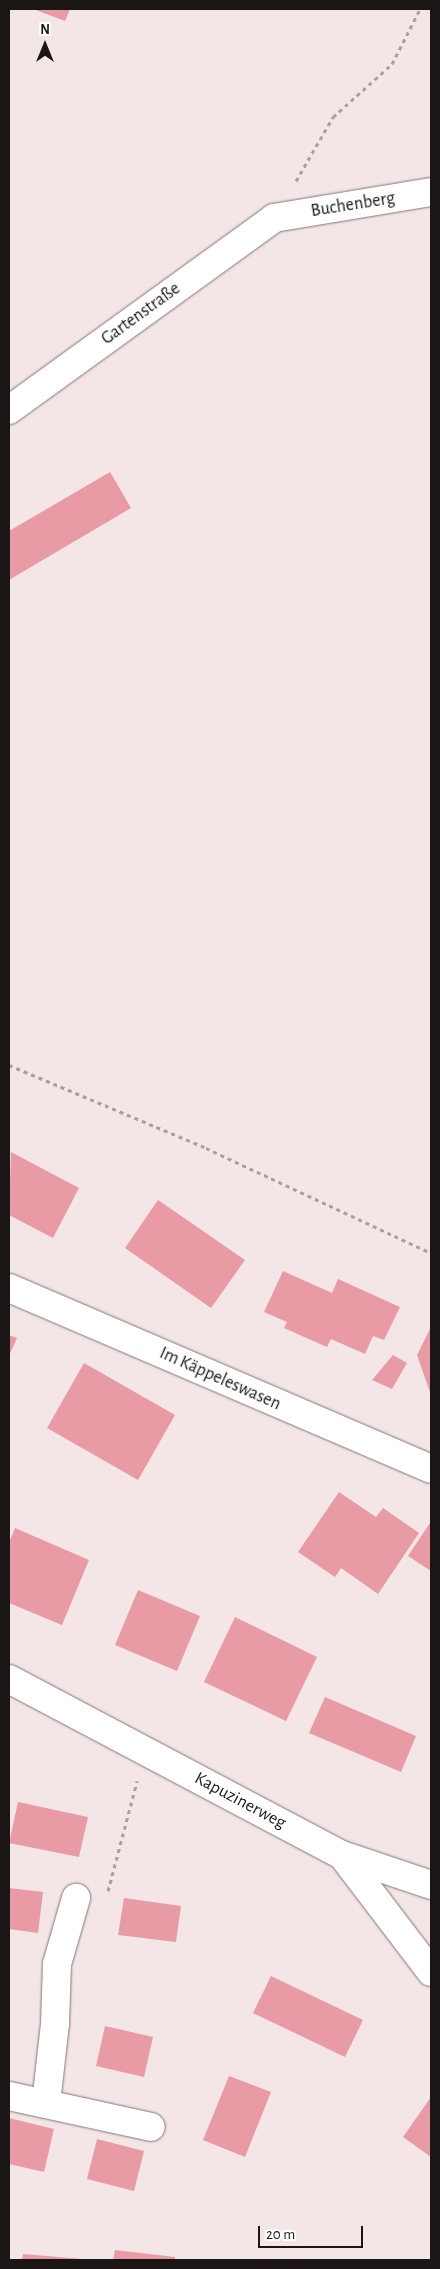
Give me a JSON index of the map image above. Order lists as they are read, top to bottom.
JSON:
{
  "streets": {
    "street": [
      "Buchenberg",
      "Gartenstraße",
      "Im Käppeleswasen",
      "Kapuzinerweg"
    ]
  },
  "crossings": [
    ["Buchenberg", "Gartenstraße"]
  ],
  "scale_bar": "20 m",
  "north": "top"
}
